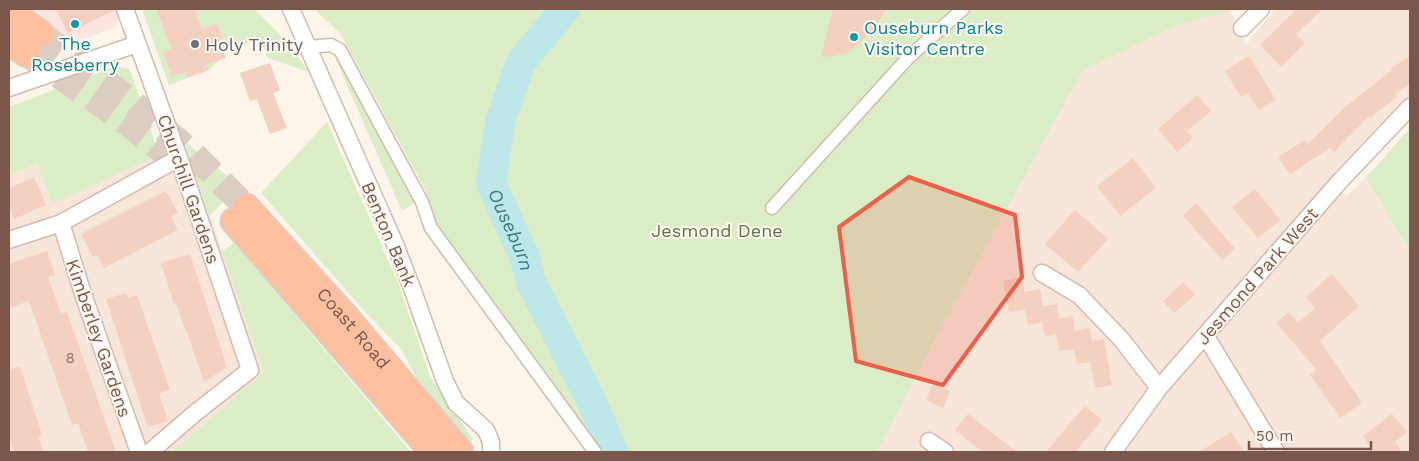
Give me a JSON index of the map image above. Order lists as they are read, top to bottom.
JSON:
{
  "streets": {
    "highway": ["Coast Road"],
    "street": [
      "Churchill Gardens",
      "Benton Bank",
      "Jesmond Park West",
      "Kimberley Gardens"
    ]
  },
  "water": ["Ouseburn"],
  "parks": ["Jesmond Dene"],
  "places": ["The Roseberry", "Ouseburn Parks Visitor Centre", "Holy Trinity"],
  "house_numbers": ["8"],
  "scale_bar": "50 m"
}
